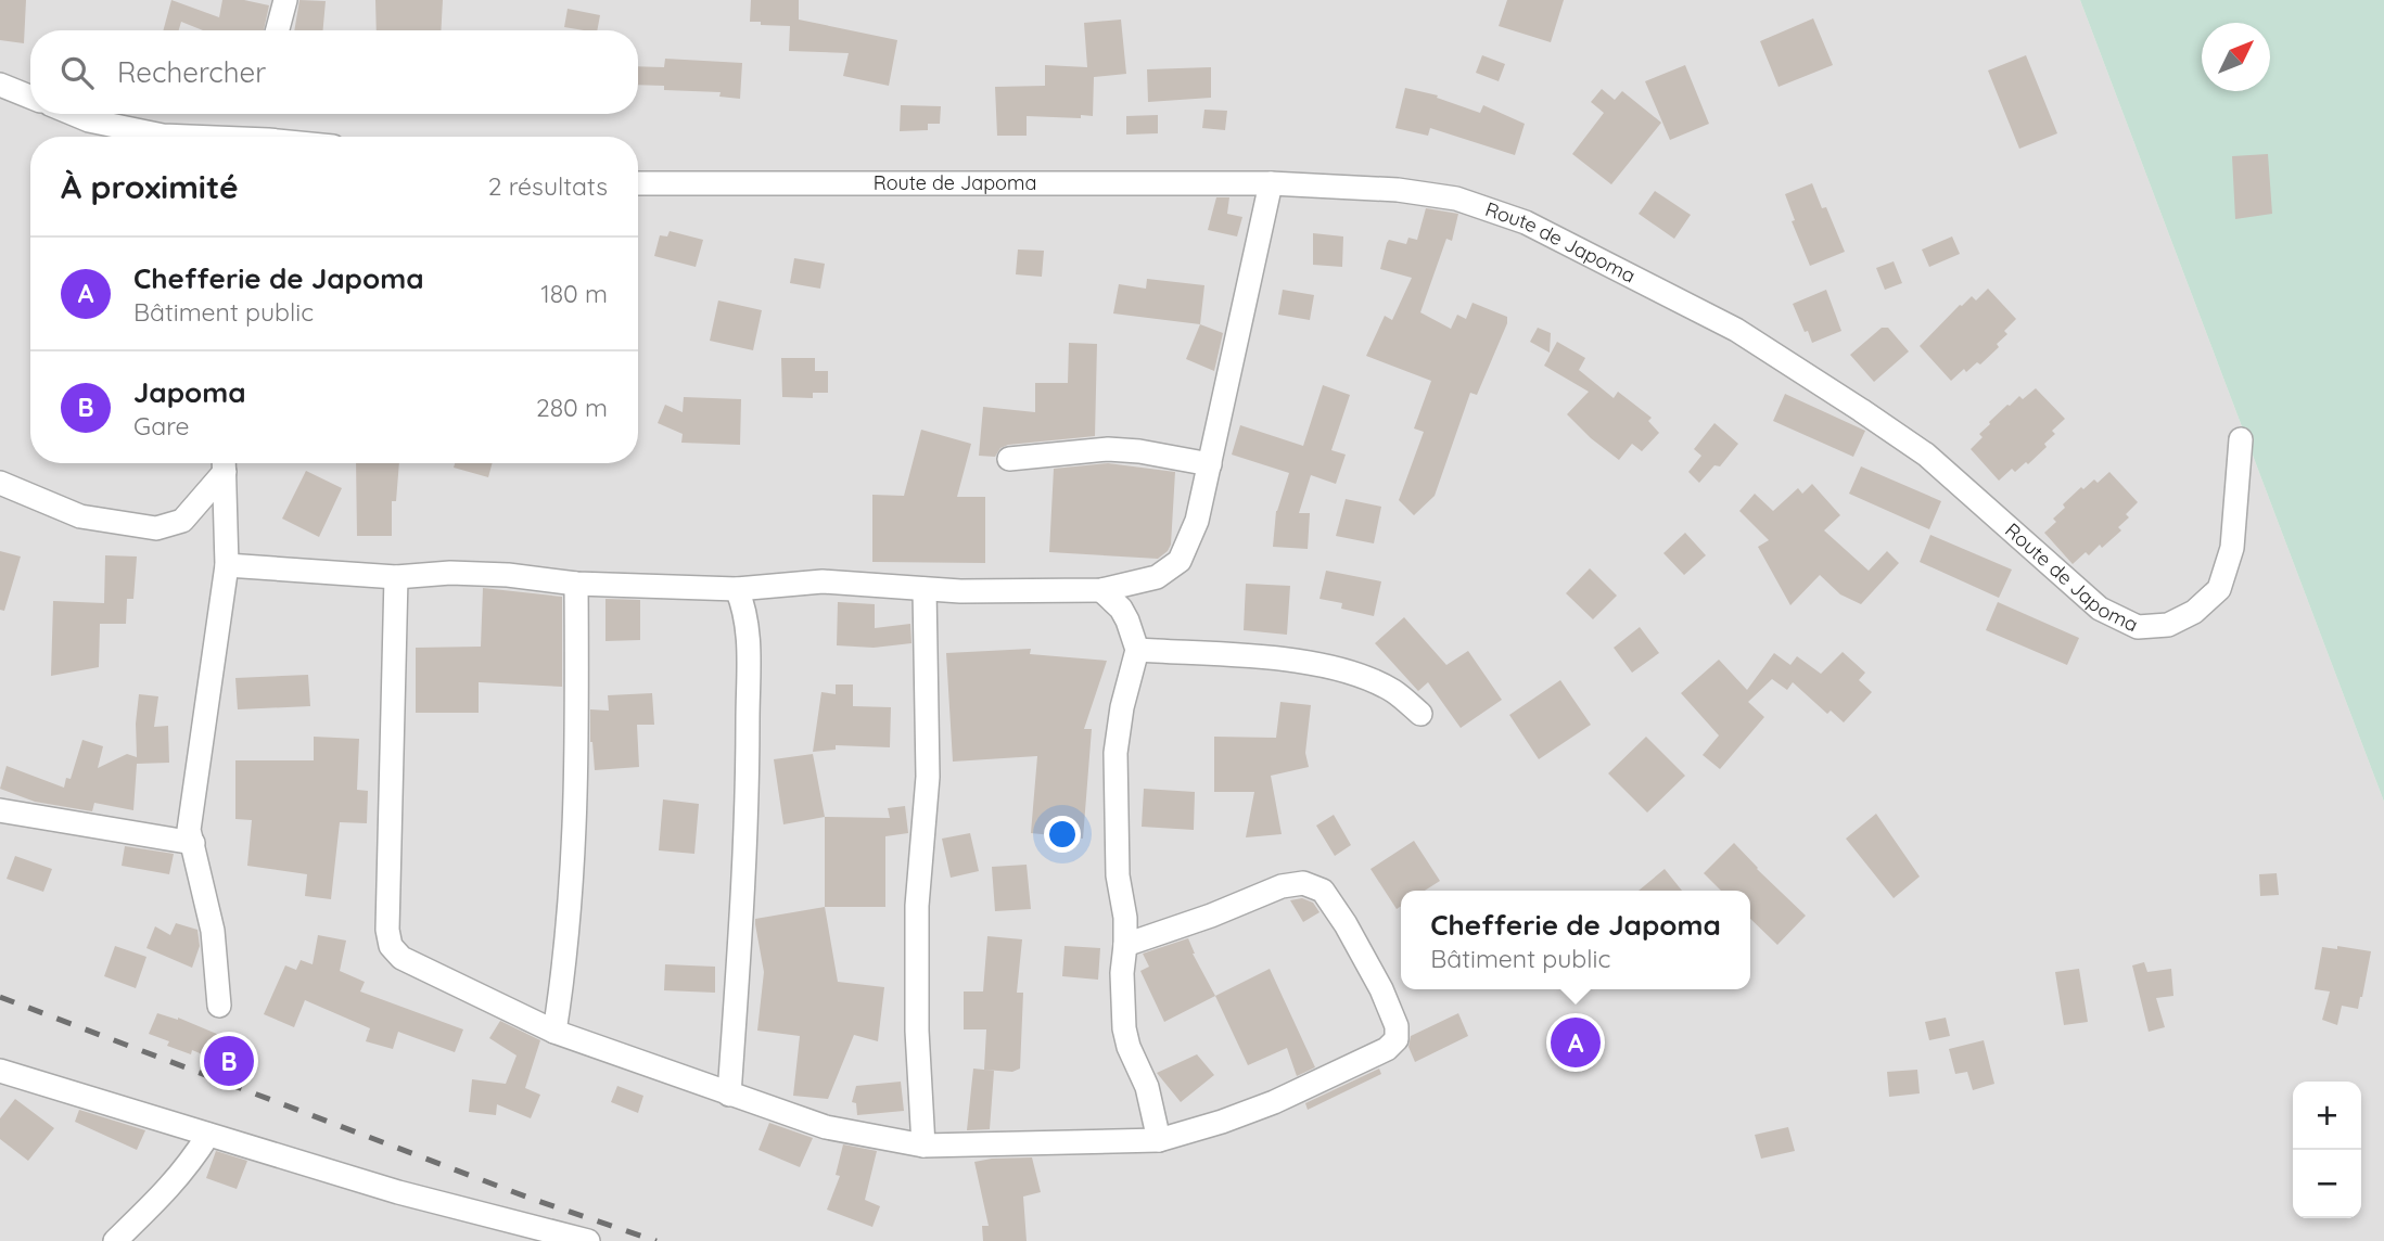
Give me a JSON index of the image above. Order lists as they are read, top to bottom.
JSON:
{
  "streets": {
    "street": ["Route de Japoma"]
  },
  "north": "top right",
  "page": {
    "search": "Rechercher",
    "heading": ["À proximité", "2 résultats"],
    "list": [
      {
        "mark": "A",
        "name": "Chefferie de Japoma",
        "note": "Bâtiment public",
        "value": "180 m"
      },
      {
        "mark": "B",
        "name": "Japoma",
        "note": "Gare",
        "value": "280 m"
      }
    ],
    "popup": ["Chefferie de Japoma", "Bâtiment public"],
    "pins": ["A", "B"],
    "map_buttons": ["+", "−"]
  }
}
